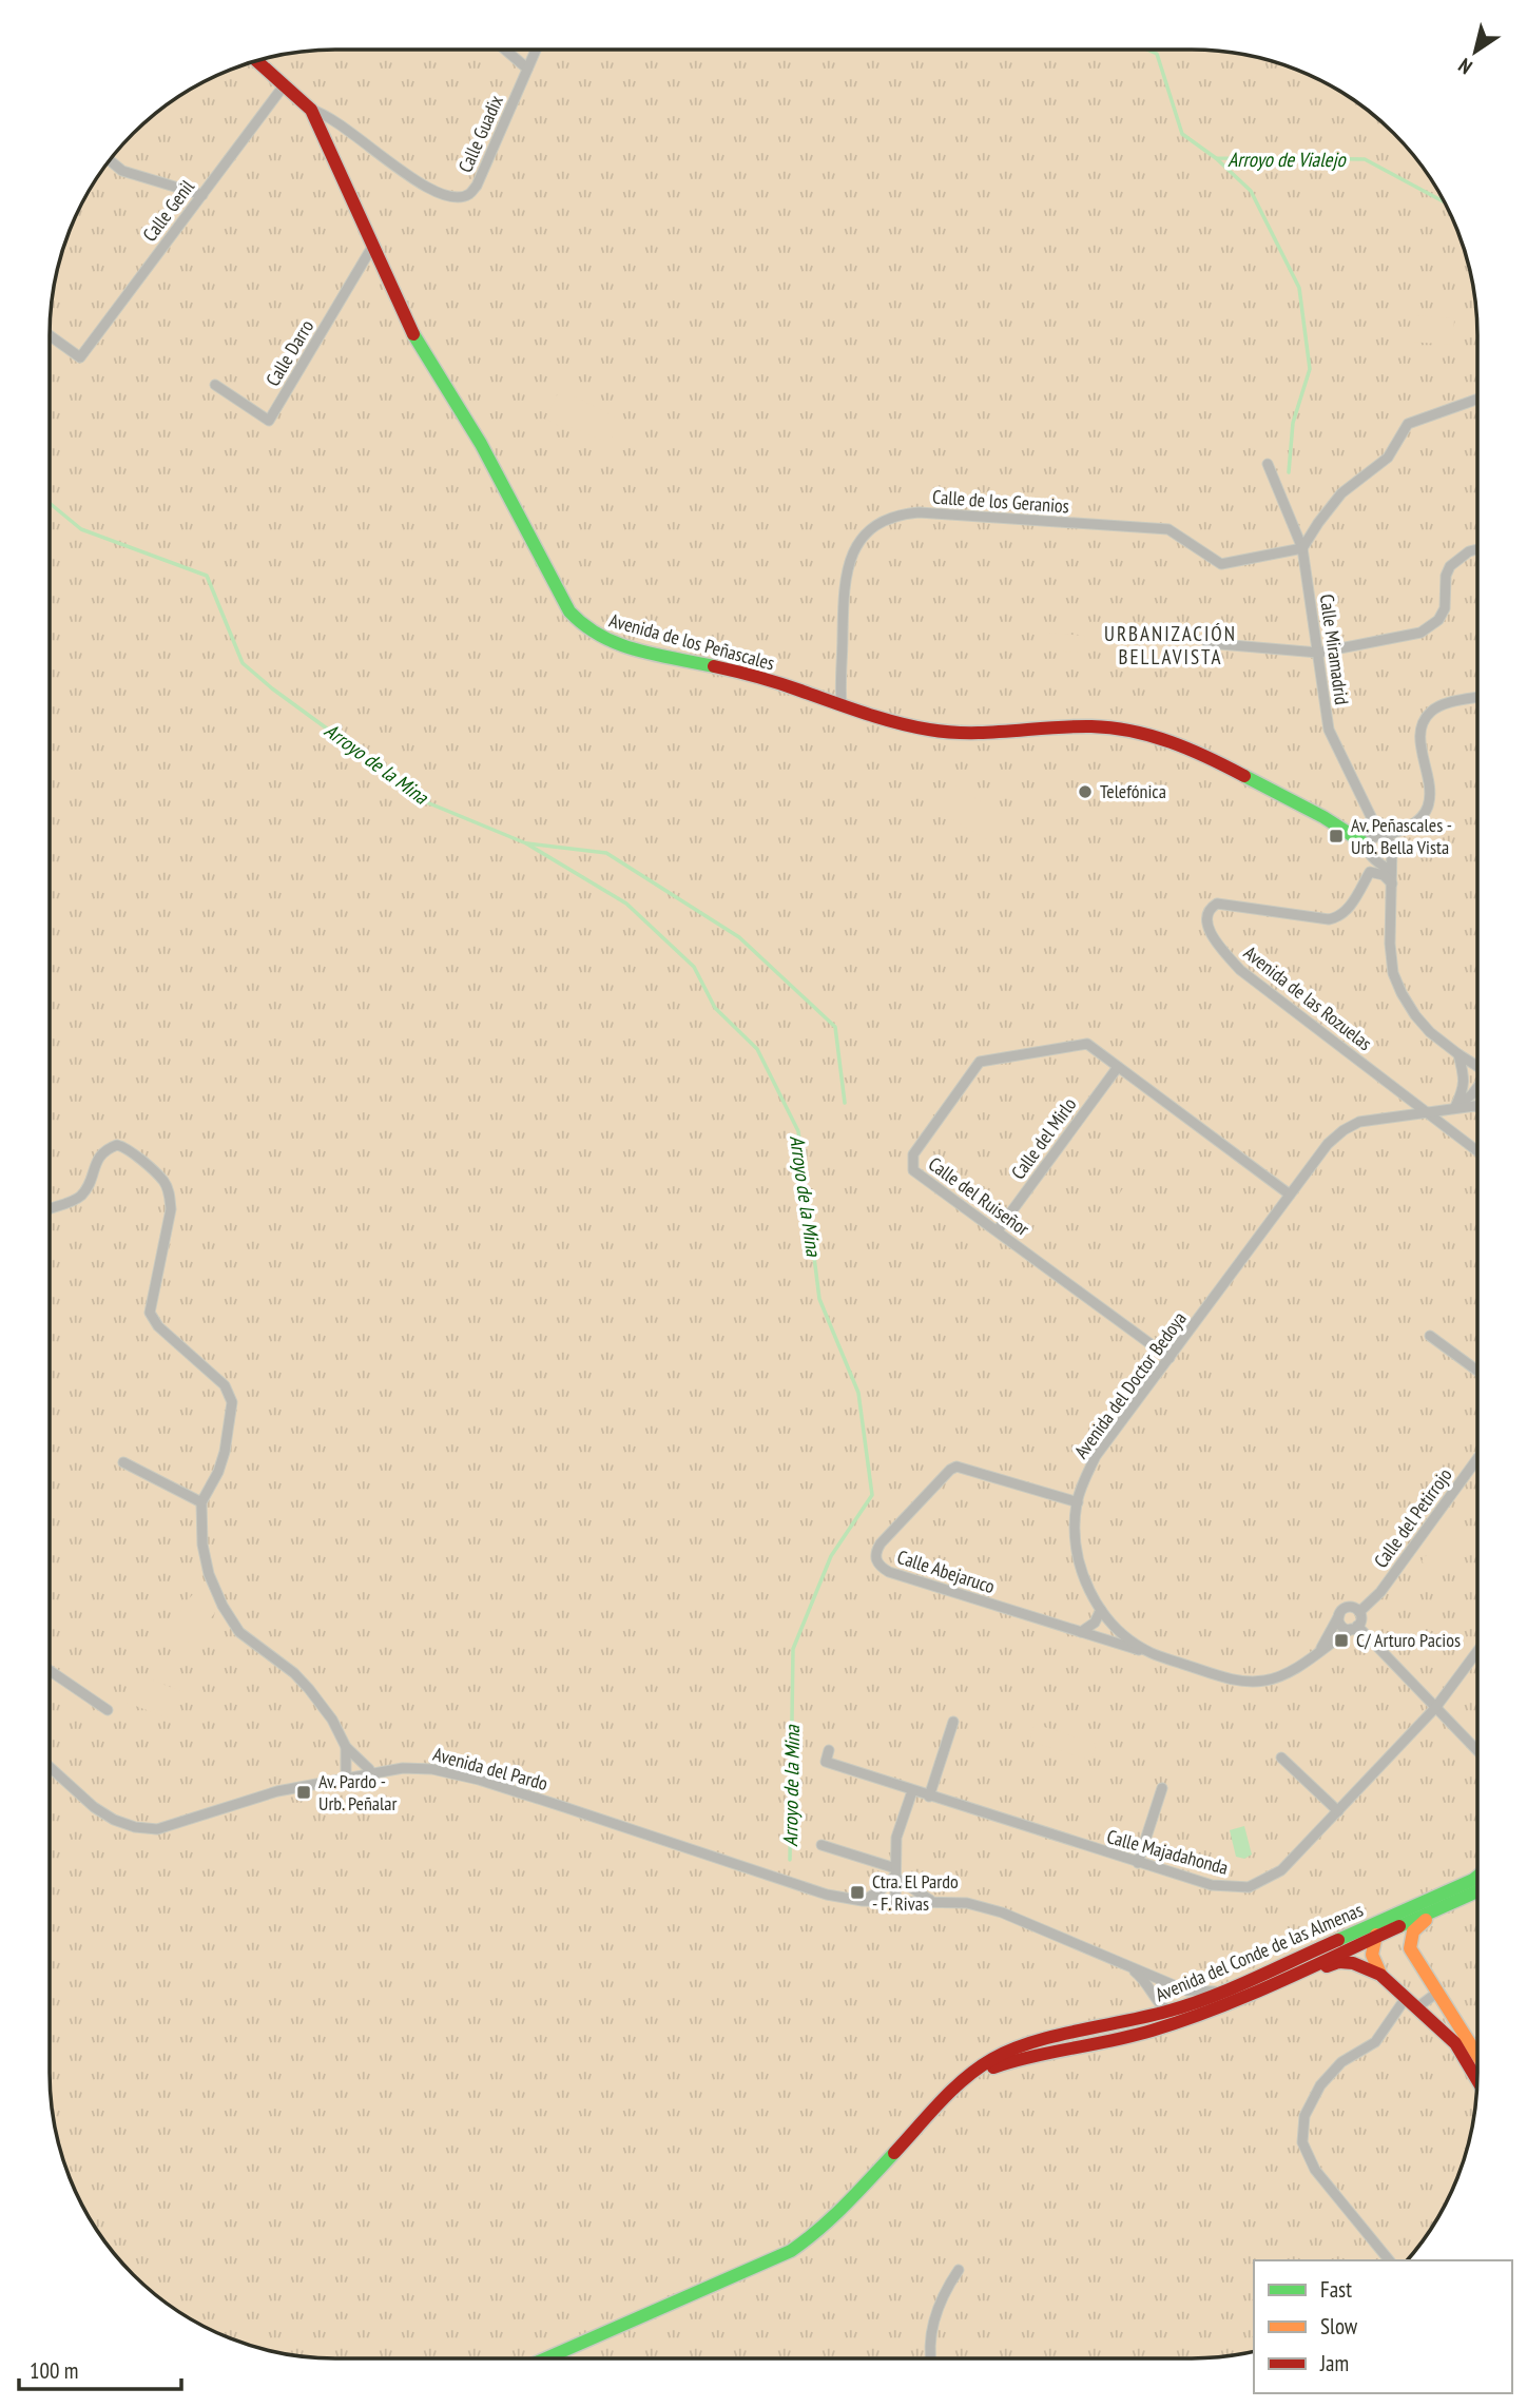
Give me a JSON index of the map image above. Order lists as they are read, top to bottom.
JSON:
{
  "streets": {
    "street": [
      "Calle Guadix",
      "Calle Genil",
      "Calle Darro",
      "Calle de los Geranios",
      "Avenida de los Peñascales",
      "Calle Miramadrid",
      "Avenida de las Rozuelas",
      "Calle del Mirlo",
      "Calle del Ruiseñor",
      "Avenida del Doctor Bedoya",
      "Calle del Petirrojo",
      "Calle Abejaruco",
      "Avenida del Pardo",
      "Calle Majadahonda",
      "Avenida del Conde de las Almenas"
    ]
  },
  "crossings": [
    ["Calle Guadix", "Avenida de los Peñascales"],
    ["Calle Genil", "Avenida de los Peñascales"],
    ["Calle Darro", "Avenida de los Peñascales"],
    ["Calle de los Geranios", "Avenida de los Peñascales"],
    ["Calle de los Geranios", "Calle Miramadrid"],
    ["Avenida de los Peñascales", "Calle Miramadrid"],
    ["Avenida de las Rozuelas", "Avenida del Doctor Bedoya"],
    ["Calle del Mirlo", "Calle del Ruiseñor"],
    ["Calle del Ruiseñor", "Avenida del Doctor Bedoya"],
    ["Avenida del Doctor Bedoya", "Calle del Petirrojo"],
    ["Avenida del Doctor Bedoya", "Calle Abejaruco"]
  ],
  "districts": ["URBANIZACIÓN BELLAVISTA"],
  "water": ["Arroyo de Vialejo", "Arroyo de la Mina"],
  "places": {
    "other": ["Telefónica"],
    "transit": [
      "Av. Peñascales - Urb. Bella Vista",
      "C/ Arturo Pacios",
      "Av. Pardo - Urb. Peñalar",
      "Ctra. El Pardo - F. Rivas"
    ]
  },
  "legend": ["Fast", "Slow", "Jam"],
  "scale_bar": "100 m",
  "north": "bottom left"
}
